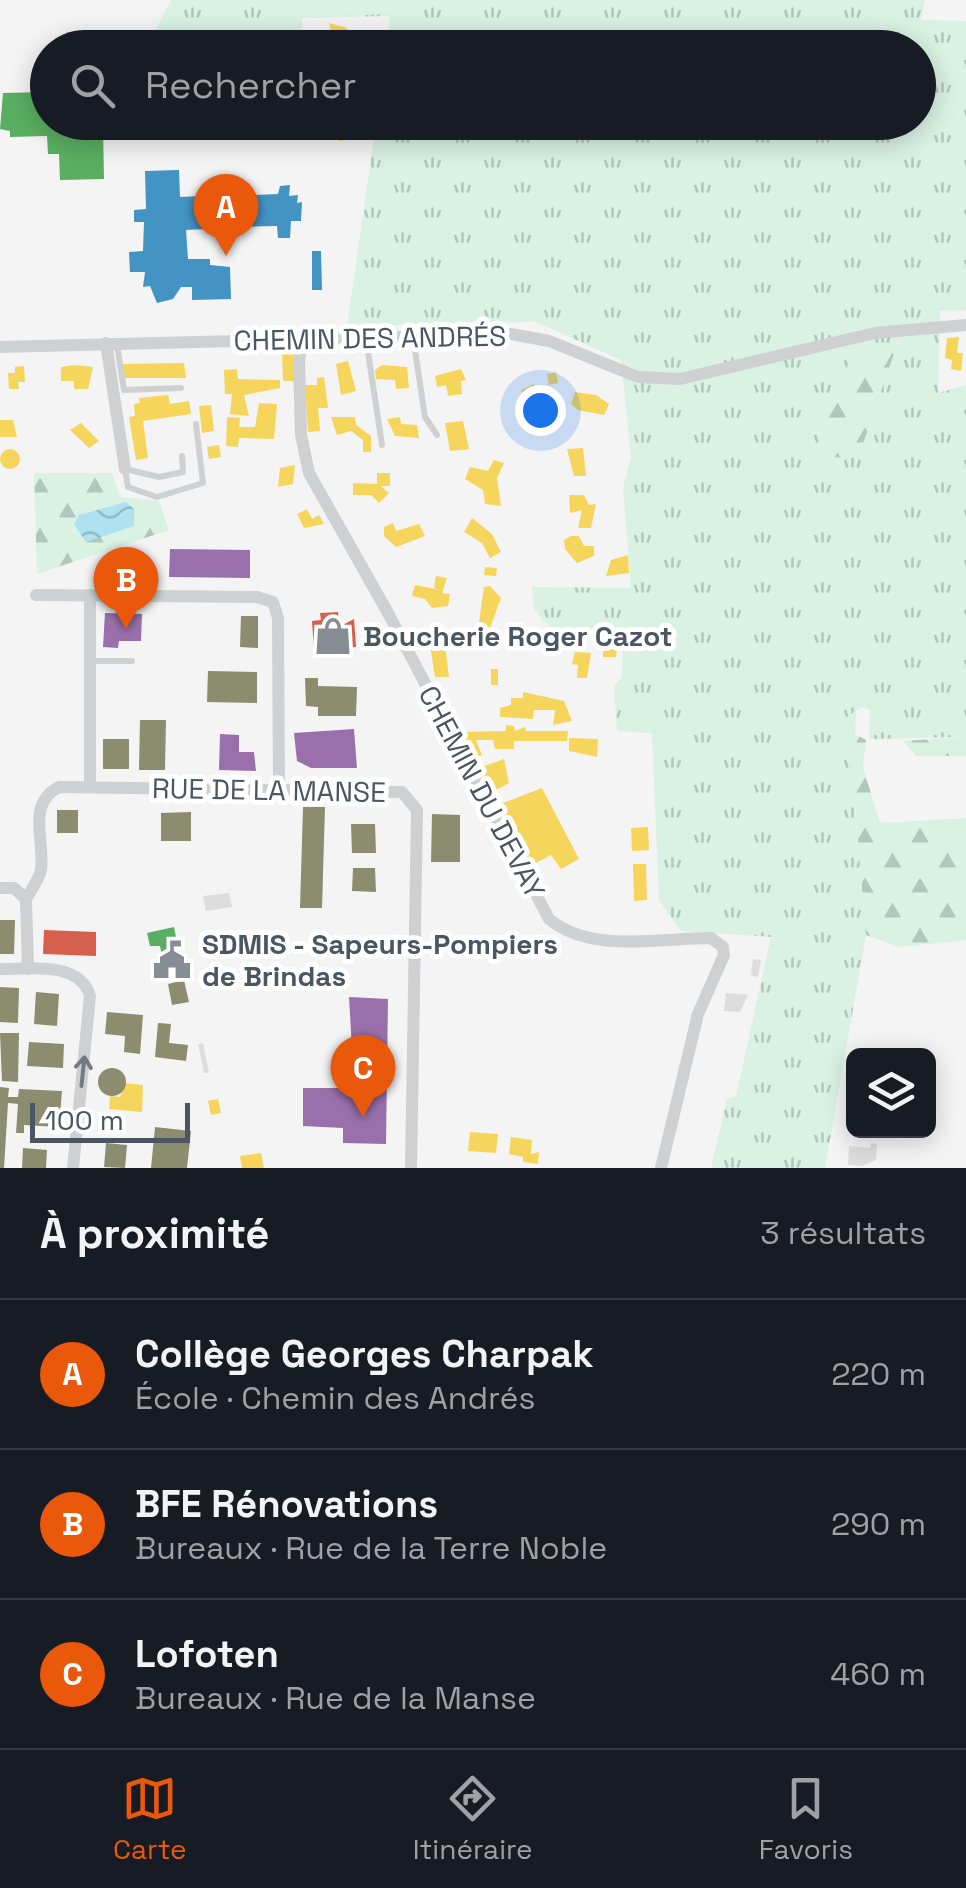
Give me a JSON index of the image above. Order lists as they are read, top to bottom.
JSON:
{
  "streets": {
    "street": ["CHEMIN DES ANDRÉS", "RUE DE LA MANSE", "CHEMIN DU DEVAY"]
  },
  "crossings": [
    ["CHEMIN DES ANDRÉS", "CHEMIN DU DEVAY"]
  ],
  "places": {
    "shop": ["Boucherie Roger Cazot"],
    "public building": ["SDMIS - Sapeurs-Pompiers de Brindas"]
  },
  "scale_bar": "100 m",
  "page": {
    "search": "Rechercher",
    "pins": ["A", "B", "C"],
    "scale": "100 m",
    "heading": ["À proximité", "3 résultats"],
    "list": [
      {
        "mark": "A",
        "name": "Collège Georges Charpak",
        "note": "École · Chemin des Andrés",
        "value": "220 m"
      },
      {
        "mark": "B",
        "name": "BFE Rénovations",
        "note": "Bureaux · Rue de la Terre Noble",
        "value": "290 m"
      },
      {
        "mark": "C",
        "name": "Lofoten",
        "note": "Bureaux · Rue de la Manse",
        "value": "460 m"
      }
    ],
    "nav": ["Carte", "Itinéraire", "Favoris"]
  }
}
